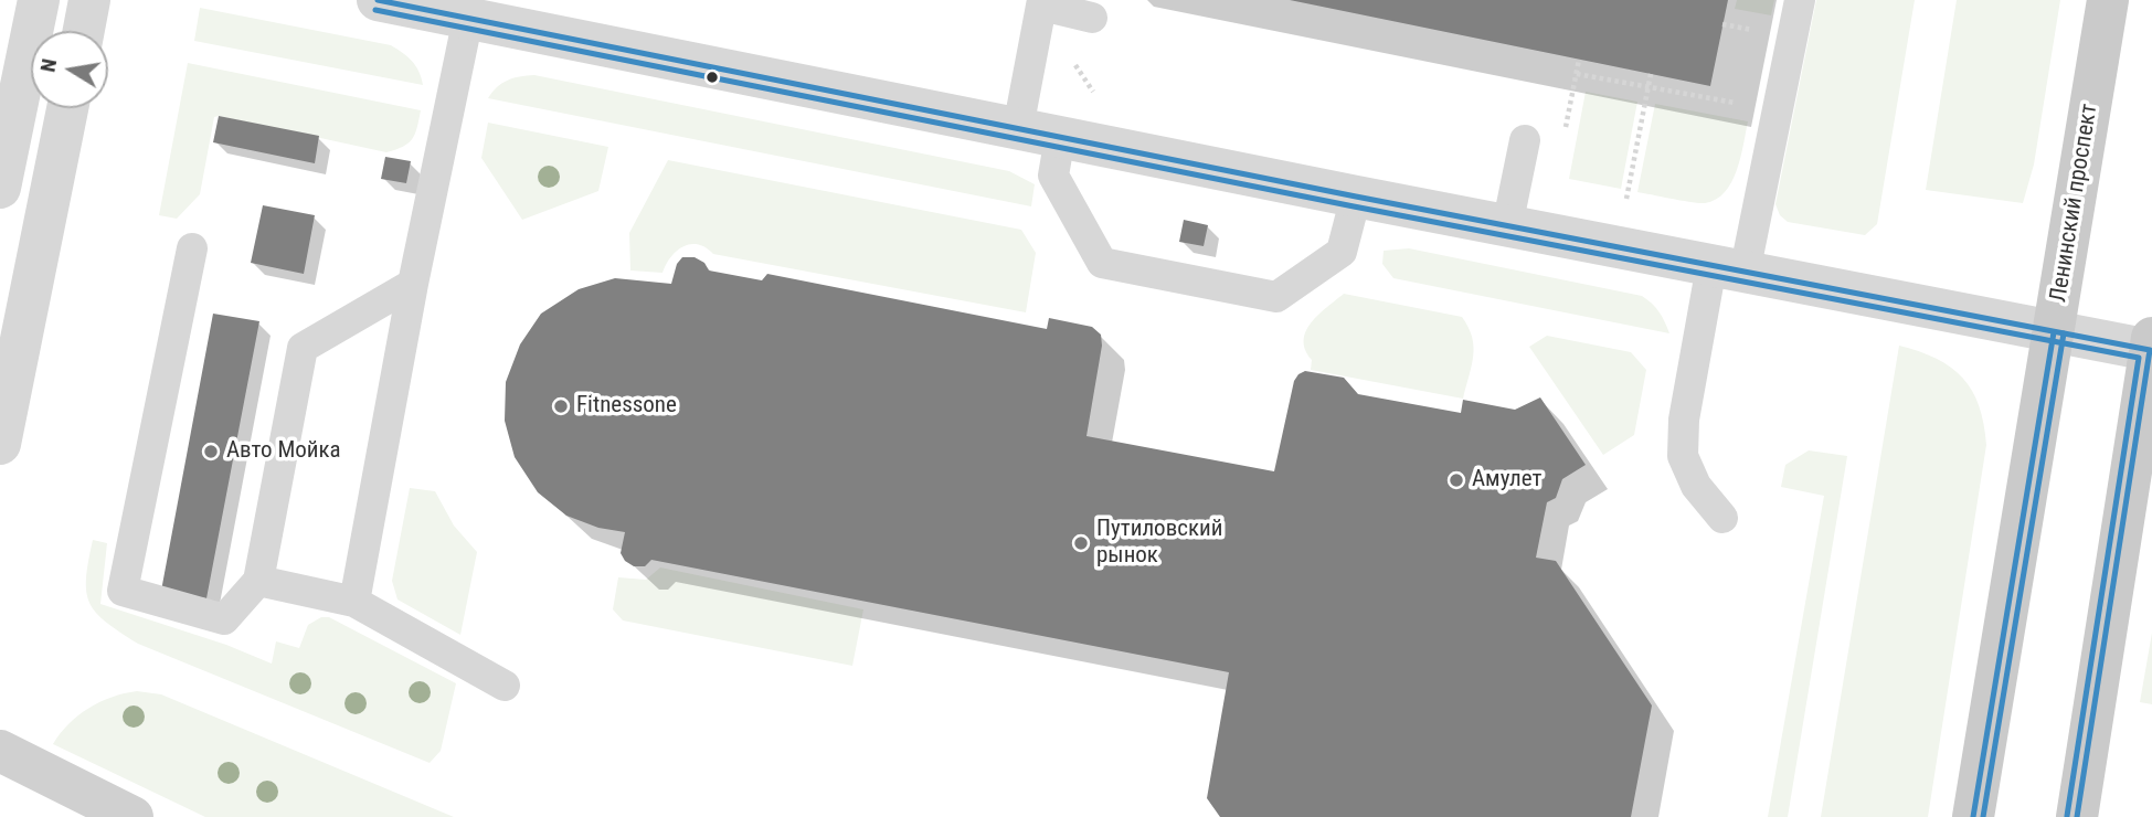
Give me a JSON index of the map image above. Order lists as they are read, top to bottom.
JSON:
{
  "streets": {
    "main road": ["Ленинский проспект"]
  },
  "places": [
    "Fitnessone",
    "Авто Мойка",
    "Амулет",
    "Путиловский рынок"
  ],
  "north": "left"
}
